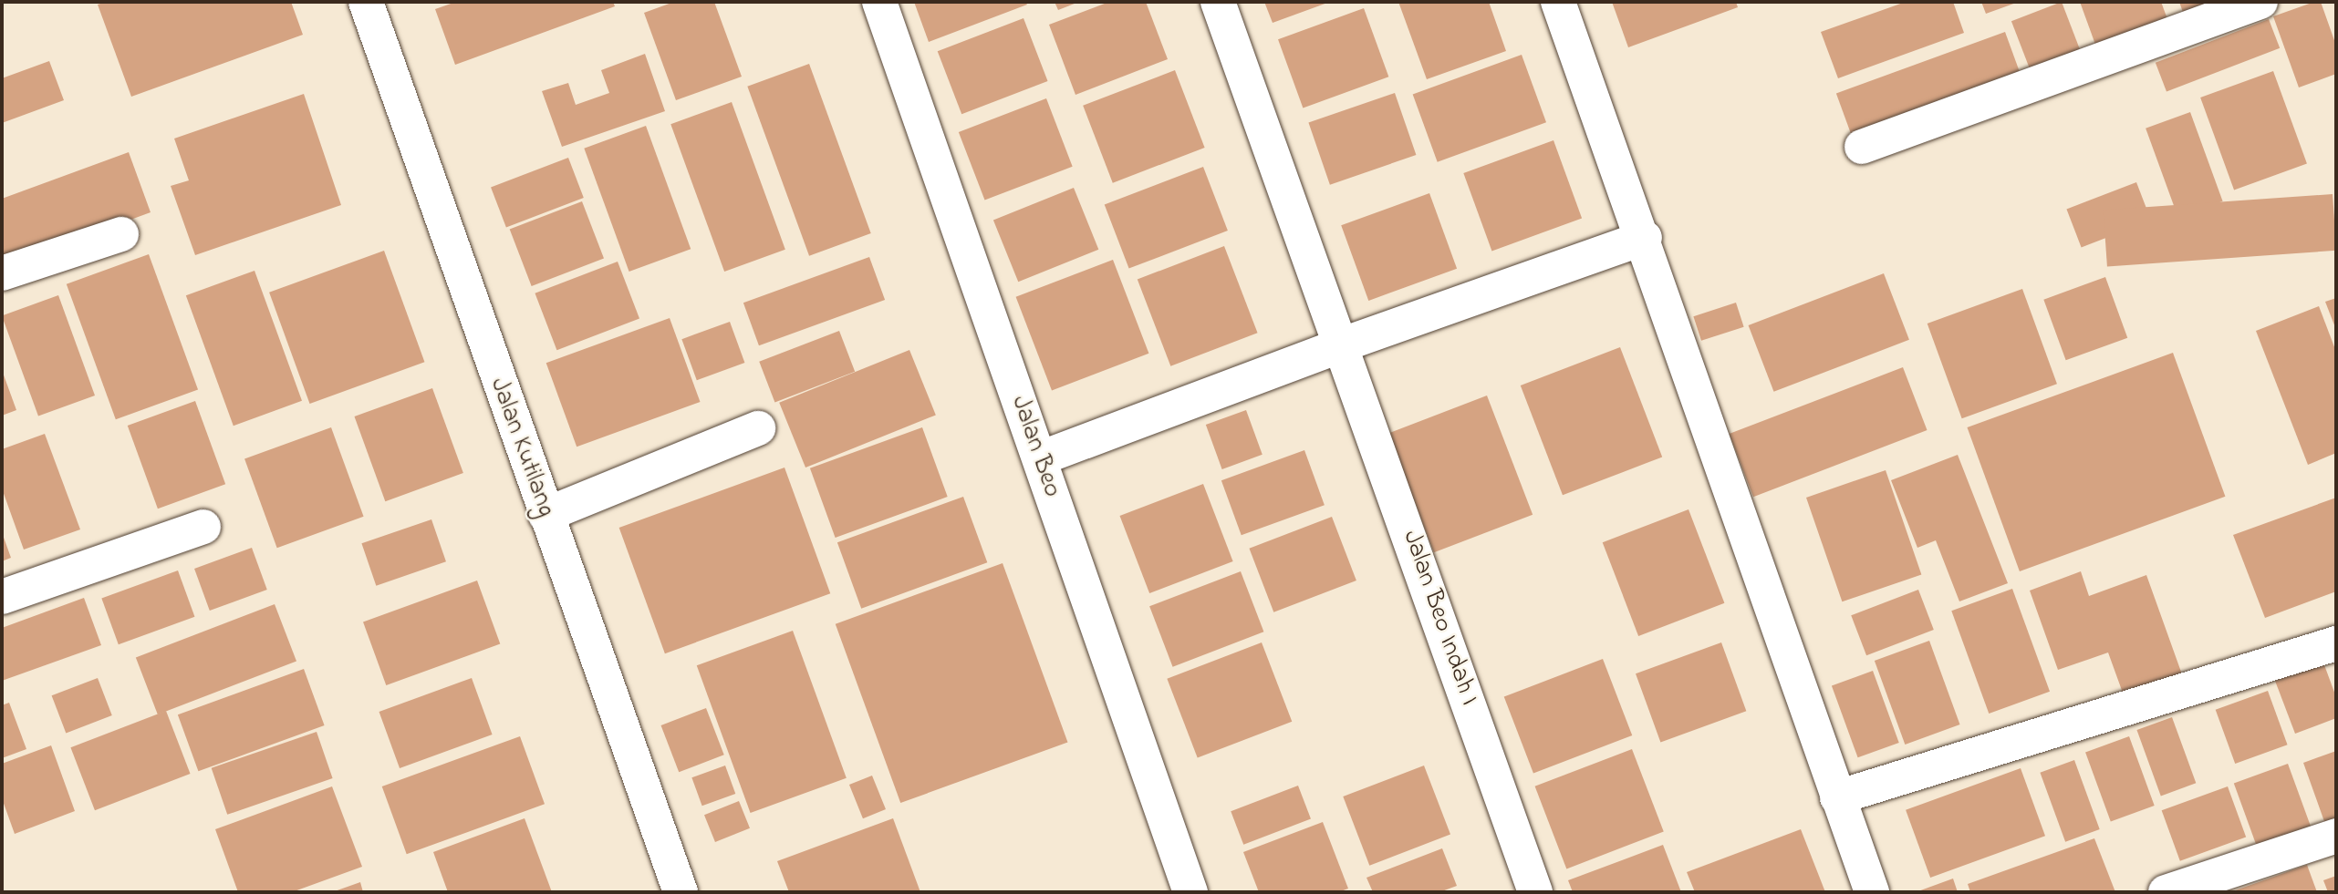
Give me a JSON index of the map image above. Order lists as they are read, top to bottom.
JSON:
{
  "streets": {
    "street": ["Jalan Beo", "Jalan Kutilang", "Jalan Beo Indah I"]
  }
}
